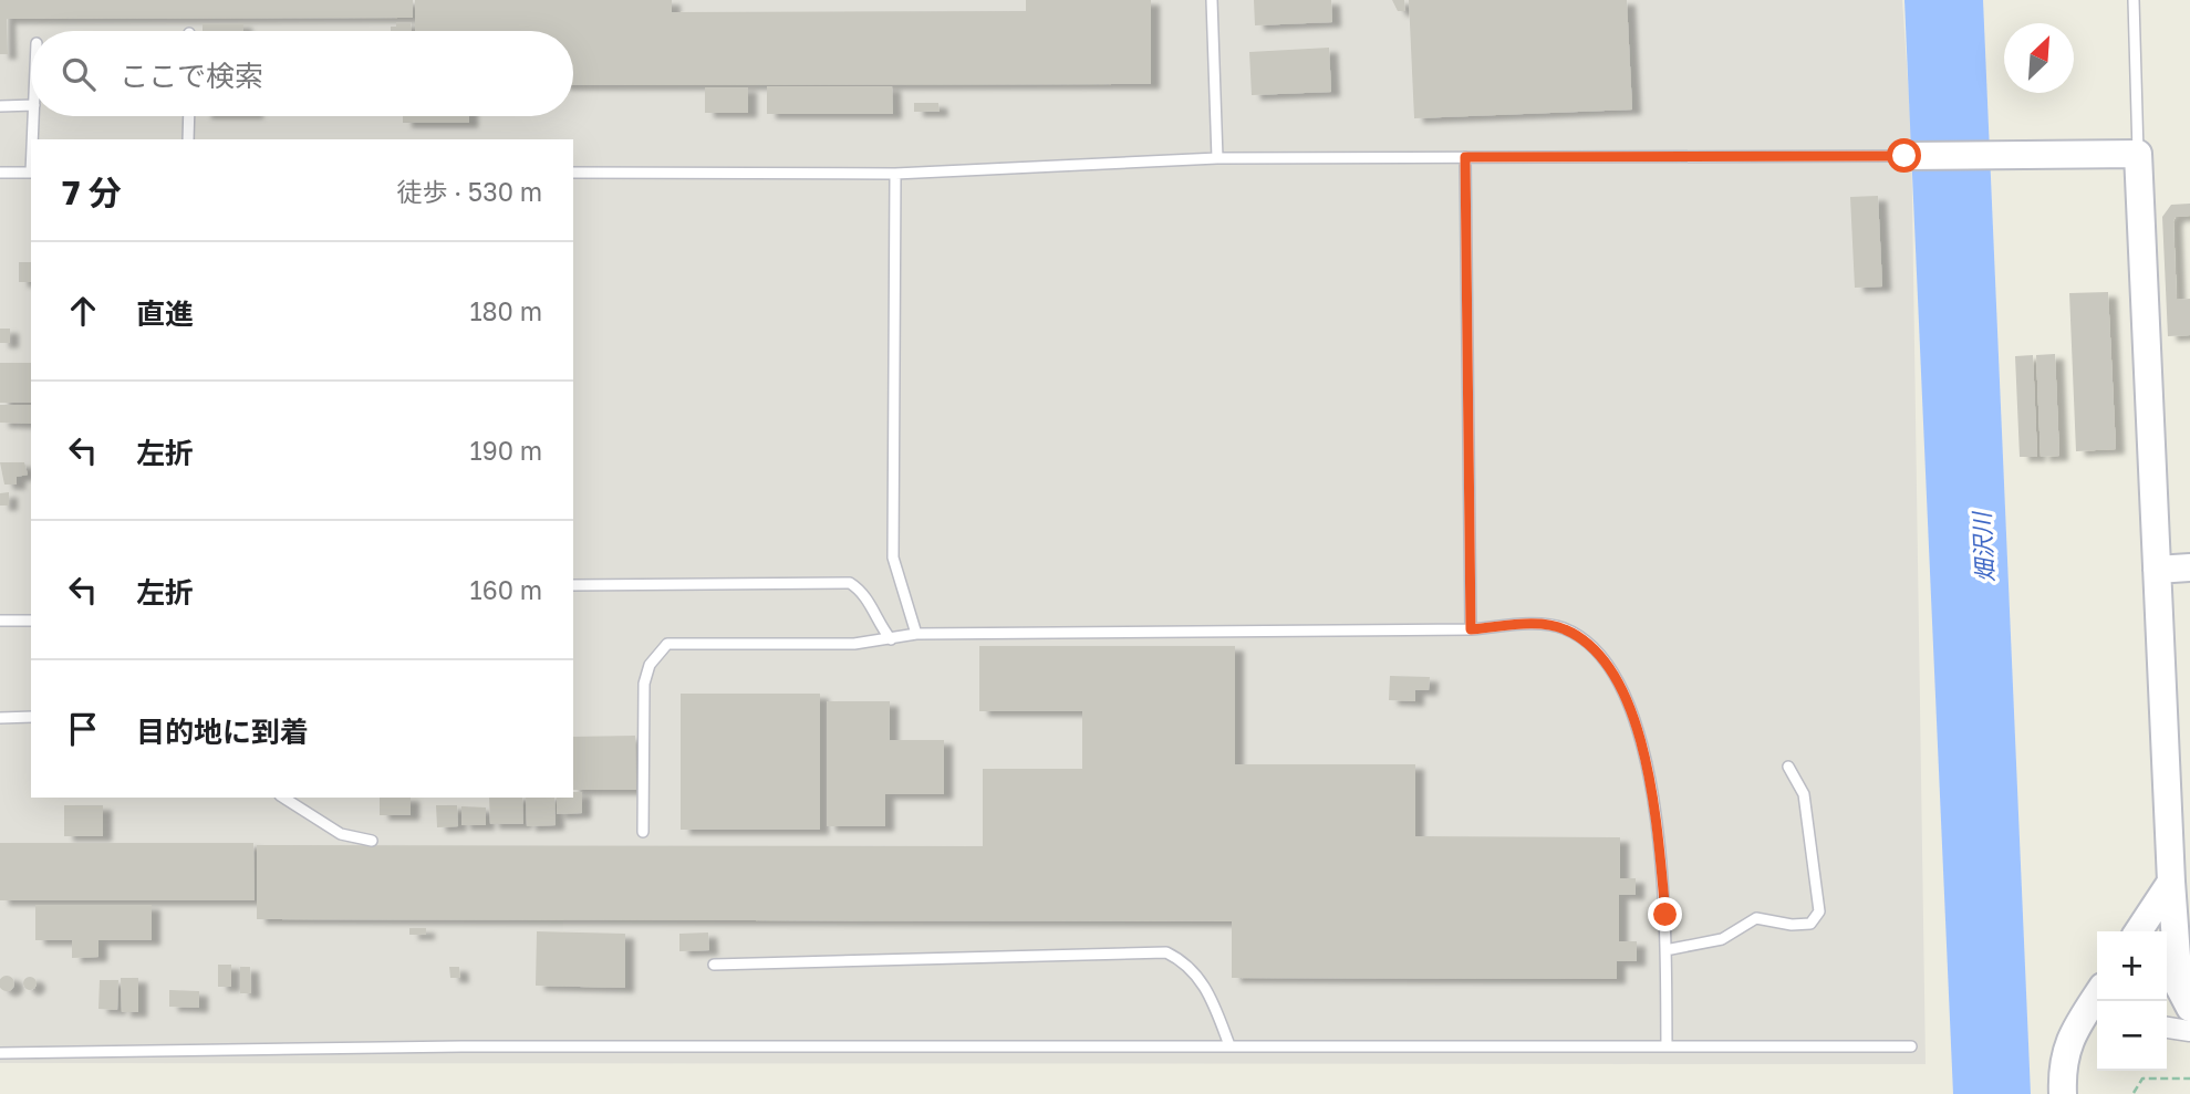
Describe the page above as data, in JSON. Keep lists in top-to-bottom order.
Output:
{
  "water": ["畑沢川"],
  "north": "top right",
  "page": {
    "search": "ここで検索",
    "heading": ["7 分", "徒歩 · 530 m"],
    "list": [
      ["直進", "180 m"],
      ["左折", "190 m"],
      ["左折", "160 m"],
      "目的地に到着"
    ],
    "map_buttons": ["+", "−"]
  }
}
